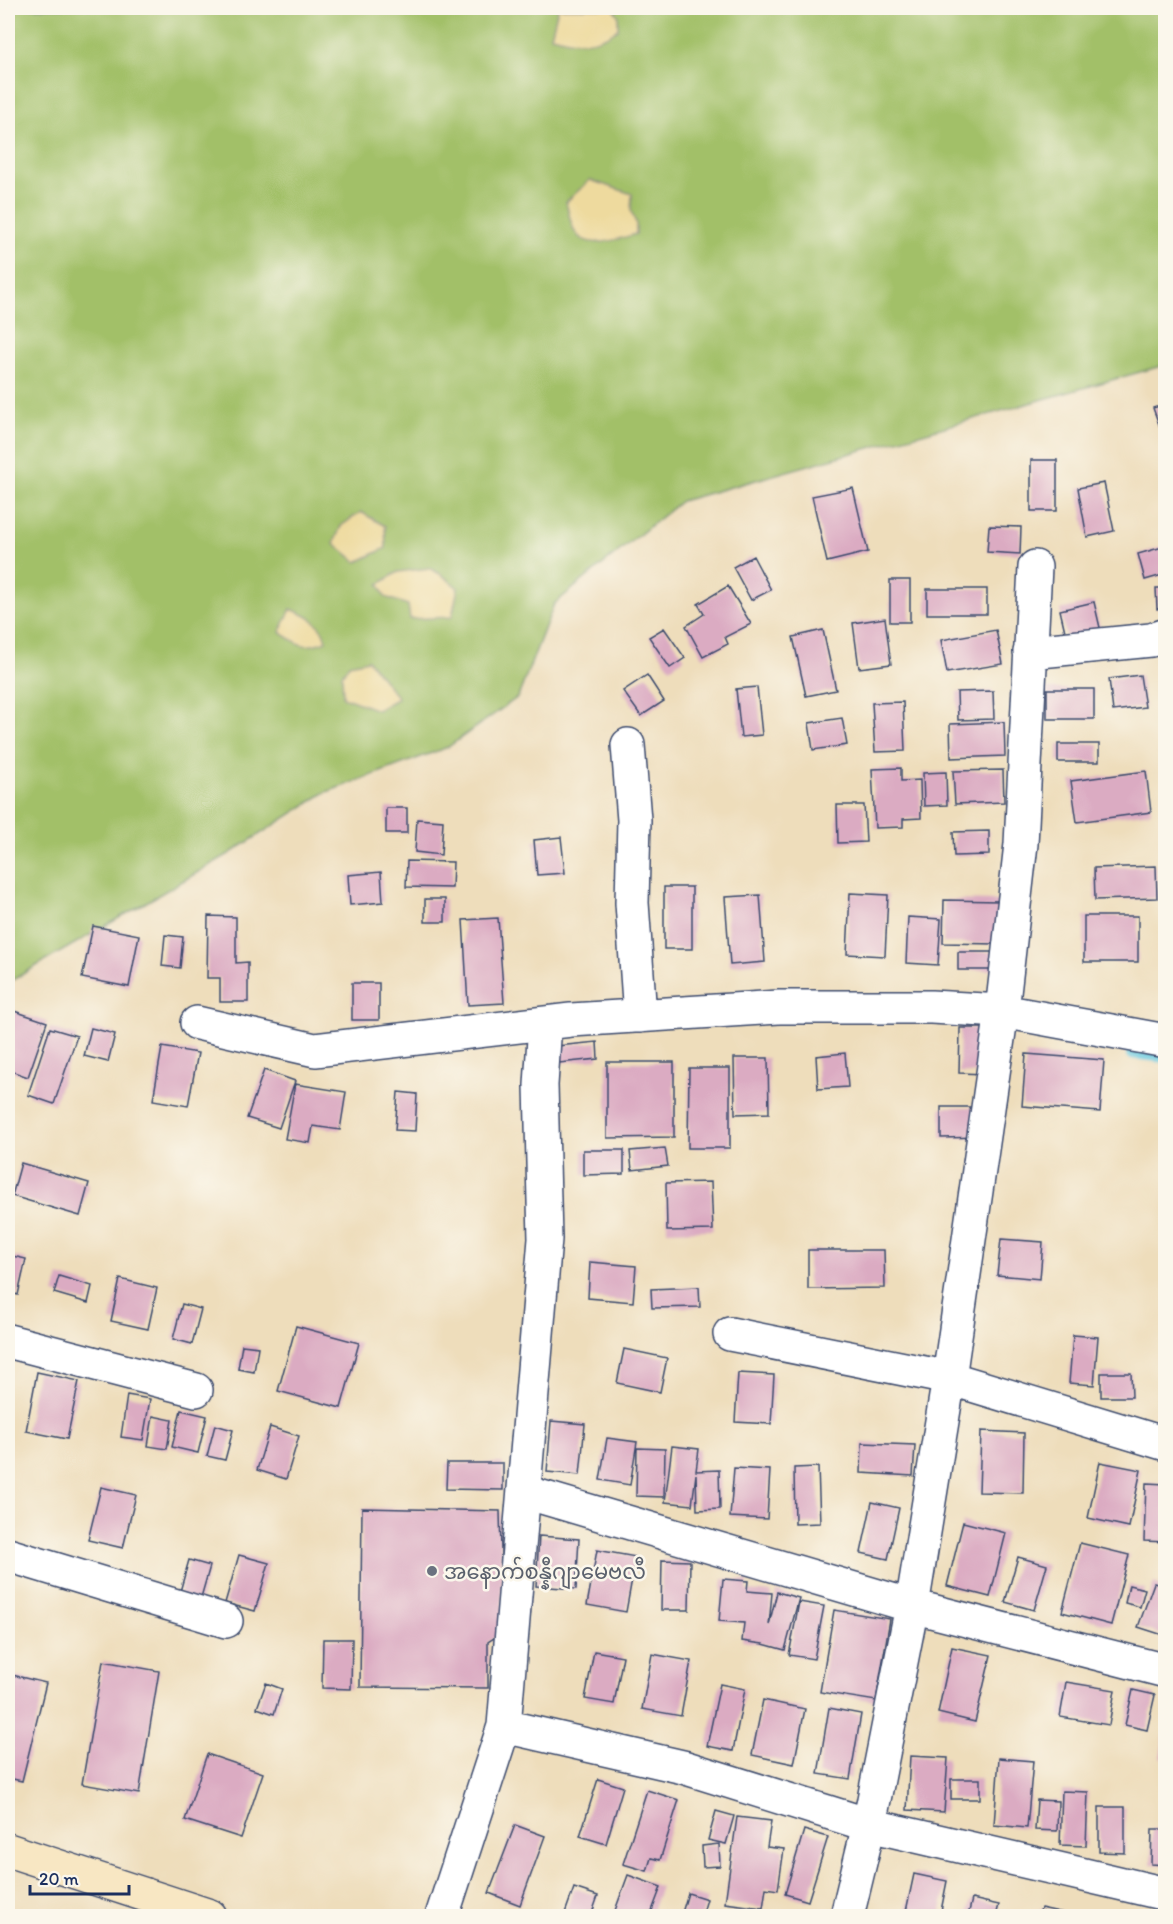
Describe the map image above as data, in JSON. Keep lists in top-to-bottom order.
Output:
{
  "places": ["အနောက်စန္နီဂျာမေဗလီ"],
  "scale_bar": "20 m"
}
